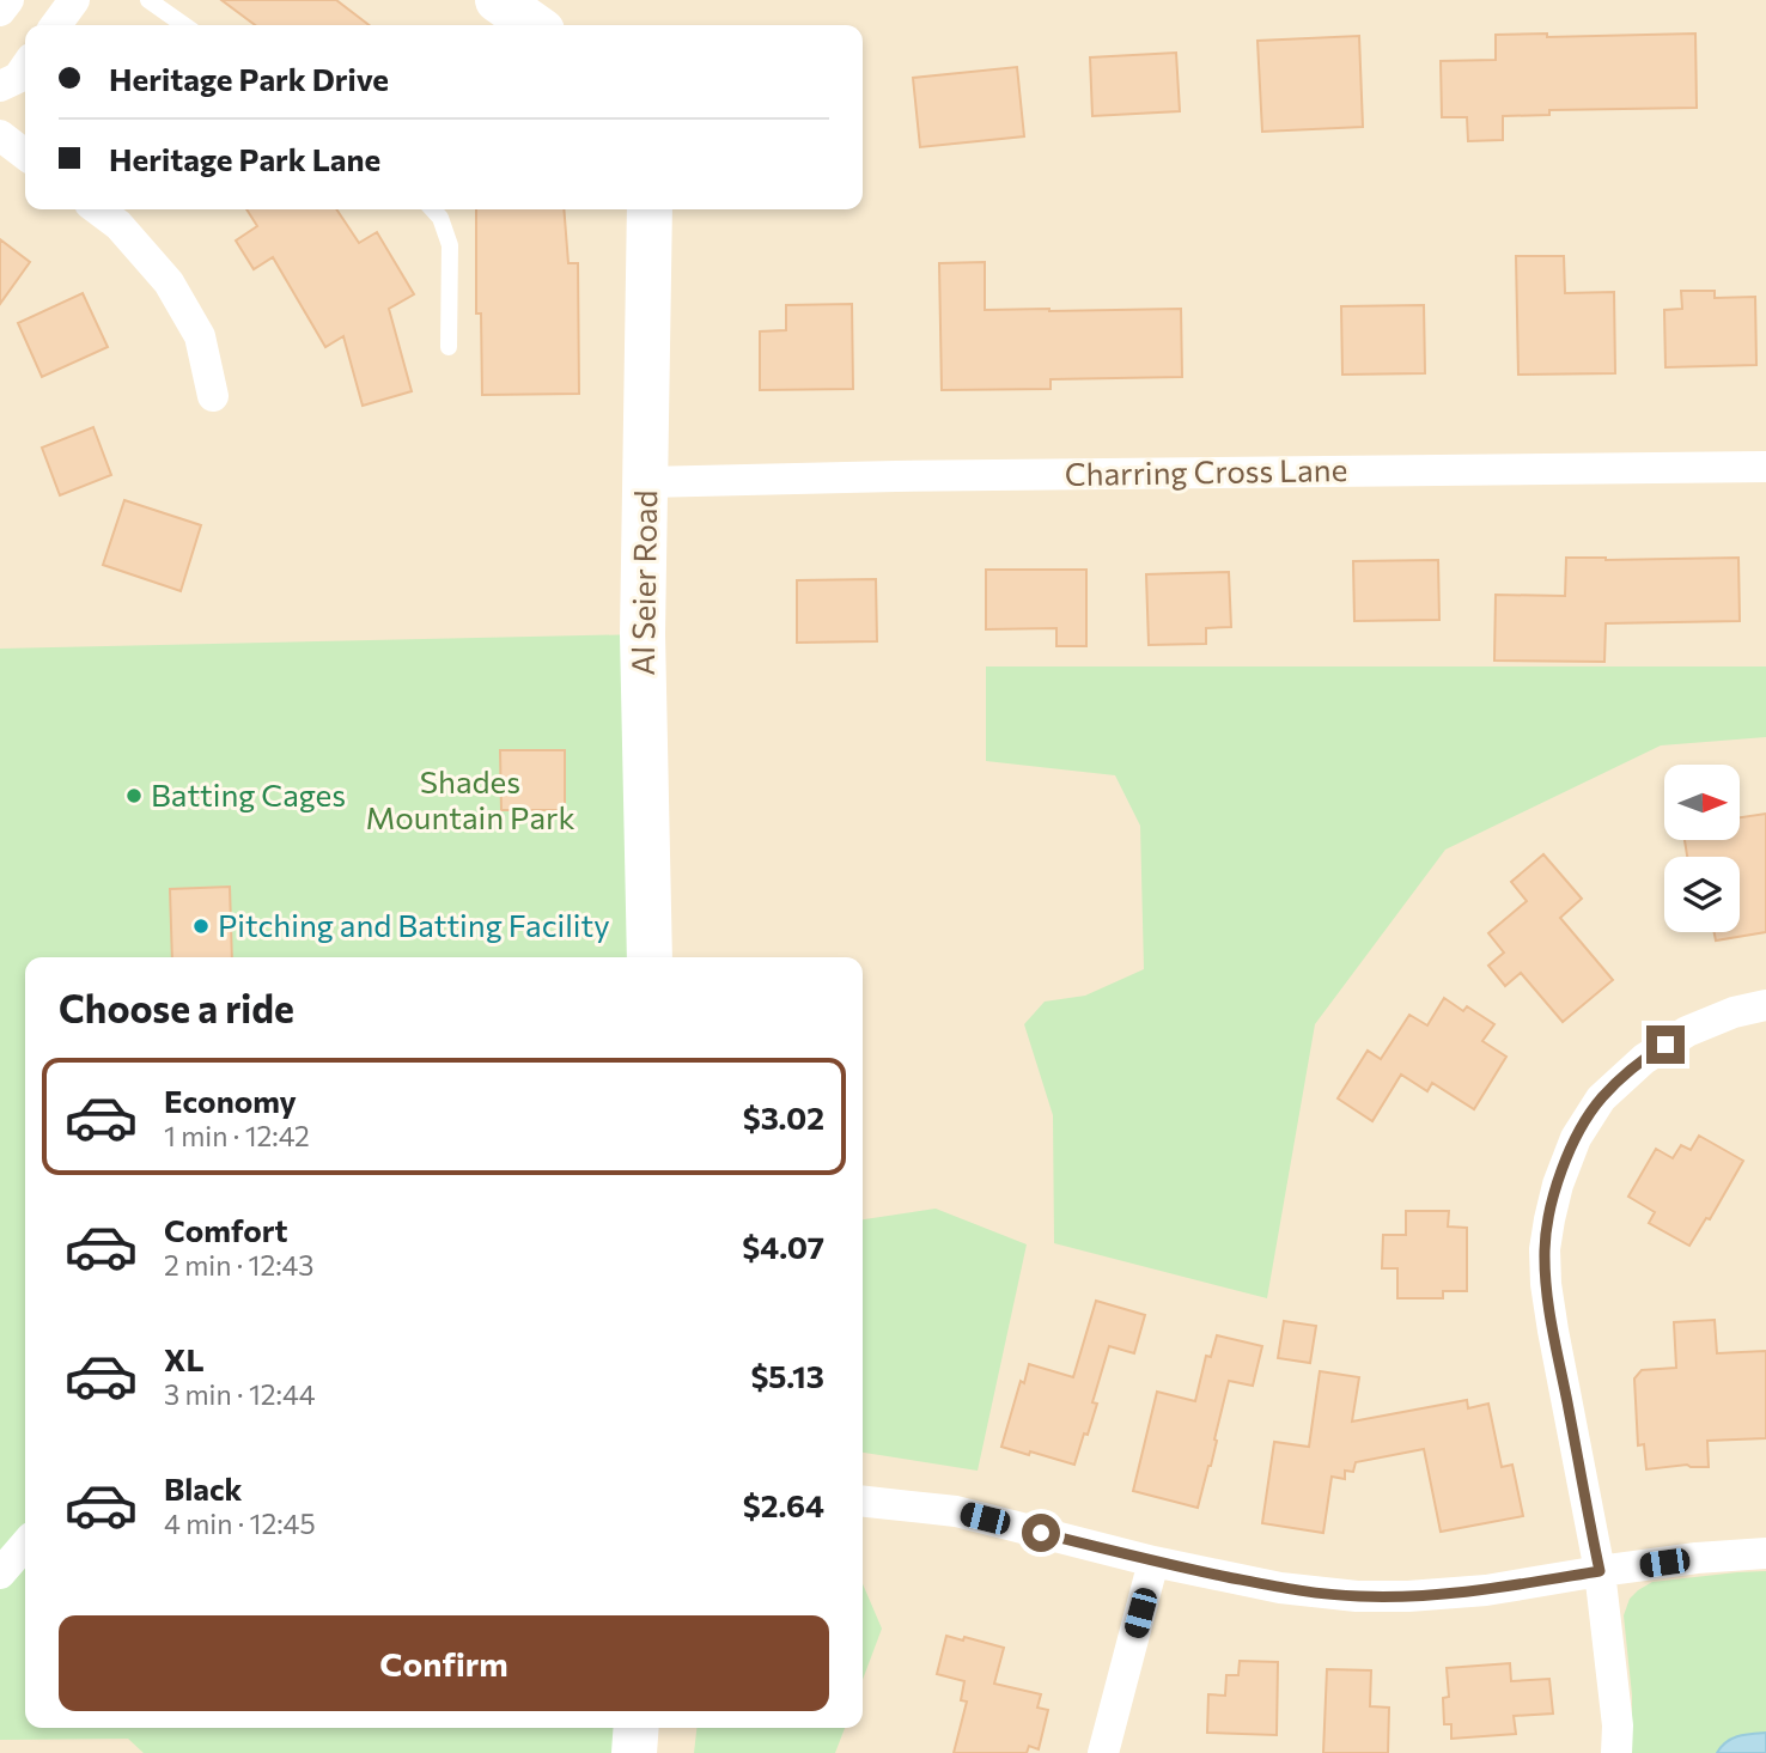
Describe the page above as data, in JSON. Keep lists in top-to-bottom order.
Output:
{
  "streets": {
    "street": ["Charring Cross Lane", "Al Seier Road"]
  },
  "crossings": [
    ["Charring Cross Lane", "Al Seier Road"]
  ],
  "parks": ["Shades Mountain Park"],
  "places": ["Batting Cages", "Pitching and Batting Facility"],
  "north": "right",
  "page": {
    "banner": ["Heritage Park Drive", "Heritage Park Lane"],
    "heading": "Choose a ride",
    "list": [
      {
        "name": "Economy",
        "note": "1 min · 12:42",
        "value": "$3.02"
      },
      {
        "name": "Comfort",
        "note": "2 min · 12:43",
        "value": "$4.07"
      },
      {
        "name": "XL",
        "note": "3 min · 12:44",
        "value": "$5.13"
      },
      {
        "name": "Black",
        "note": "4 min · 12:45",
        "value": "$2.64"
      }
    ],
    "buttons": "Confirm"
  }
}
